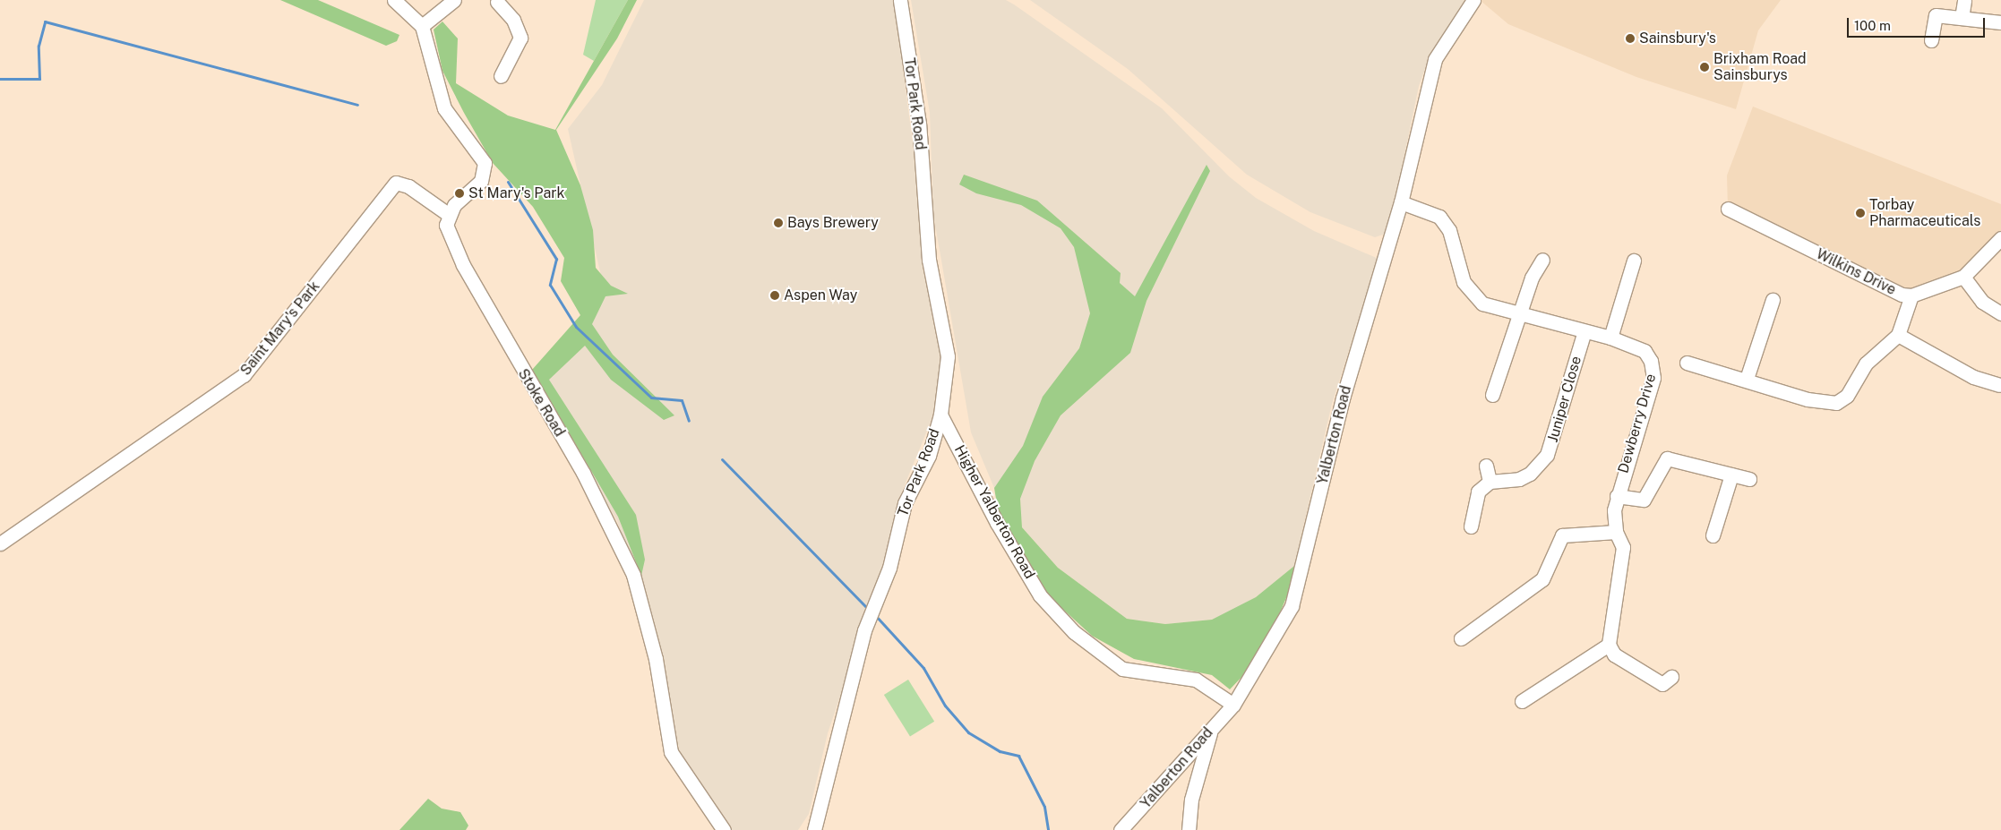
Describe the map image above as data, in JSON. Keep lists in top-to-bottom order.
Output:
{
  "streets": {
    "street": [
      "Tor Park Road",
      "Wilkins Drive",
      "Saint Mary's Park",
      "Juniper Close",
      "Stoke Road",
      "Dewberry Drive",
      "Yalberton Road",
      "Higher Yalberton Road"
    ]
  },
  "crossings": [
    ["Tor Park Road", "Higher Yalberton Road"],
    ["Saint Mary's Park", "Stoke Road"],
    ["Juniper Close", "Dewberry Drive"],
    ["Dewberry Drive", "Yalberton Road"],
    ["Yalberton Road", "Higher Yalberton Road"]
  ],
  "places": [
    "Sainsbury's",
    "Brixham Road Sainsburys",
    "St Mary's Park",
    "Torbay Pharmaceuticals",
    "Bays Brewery",
    "Aspen Way"
  ],
  "scale_bar": "100 m"
}
